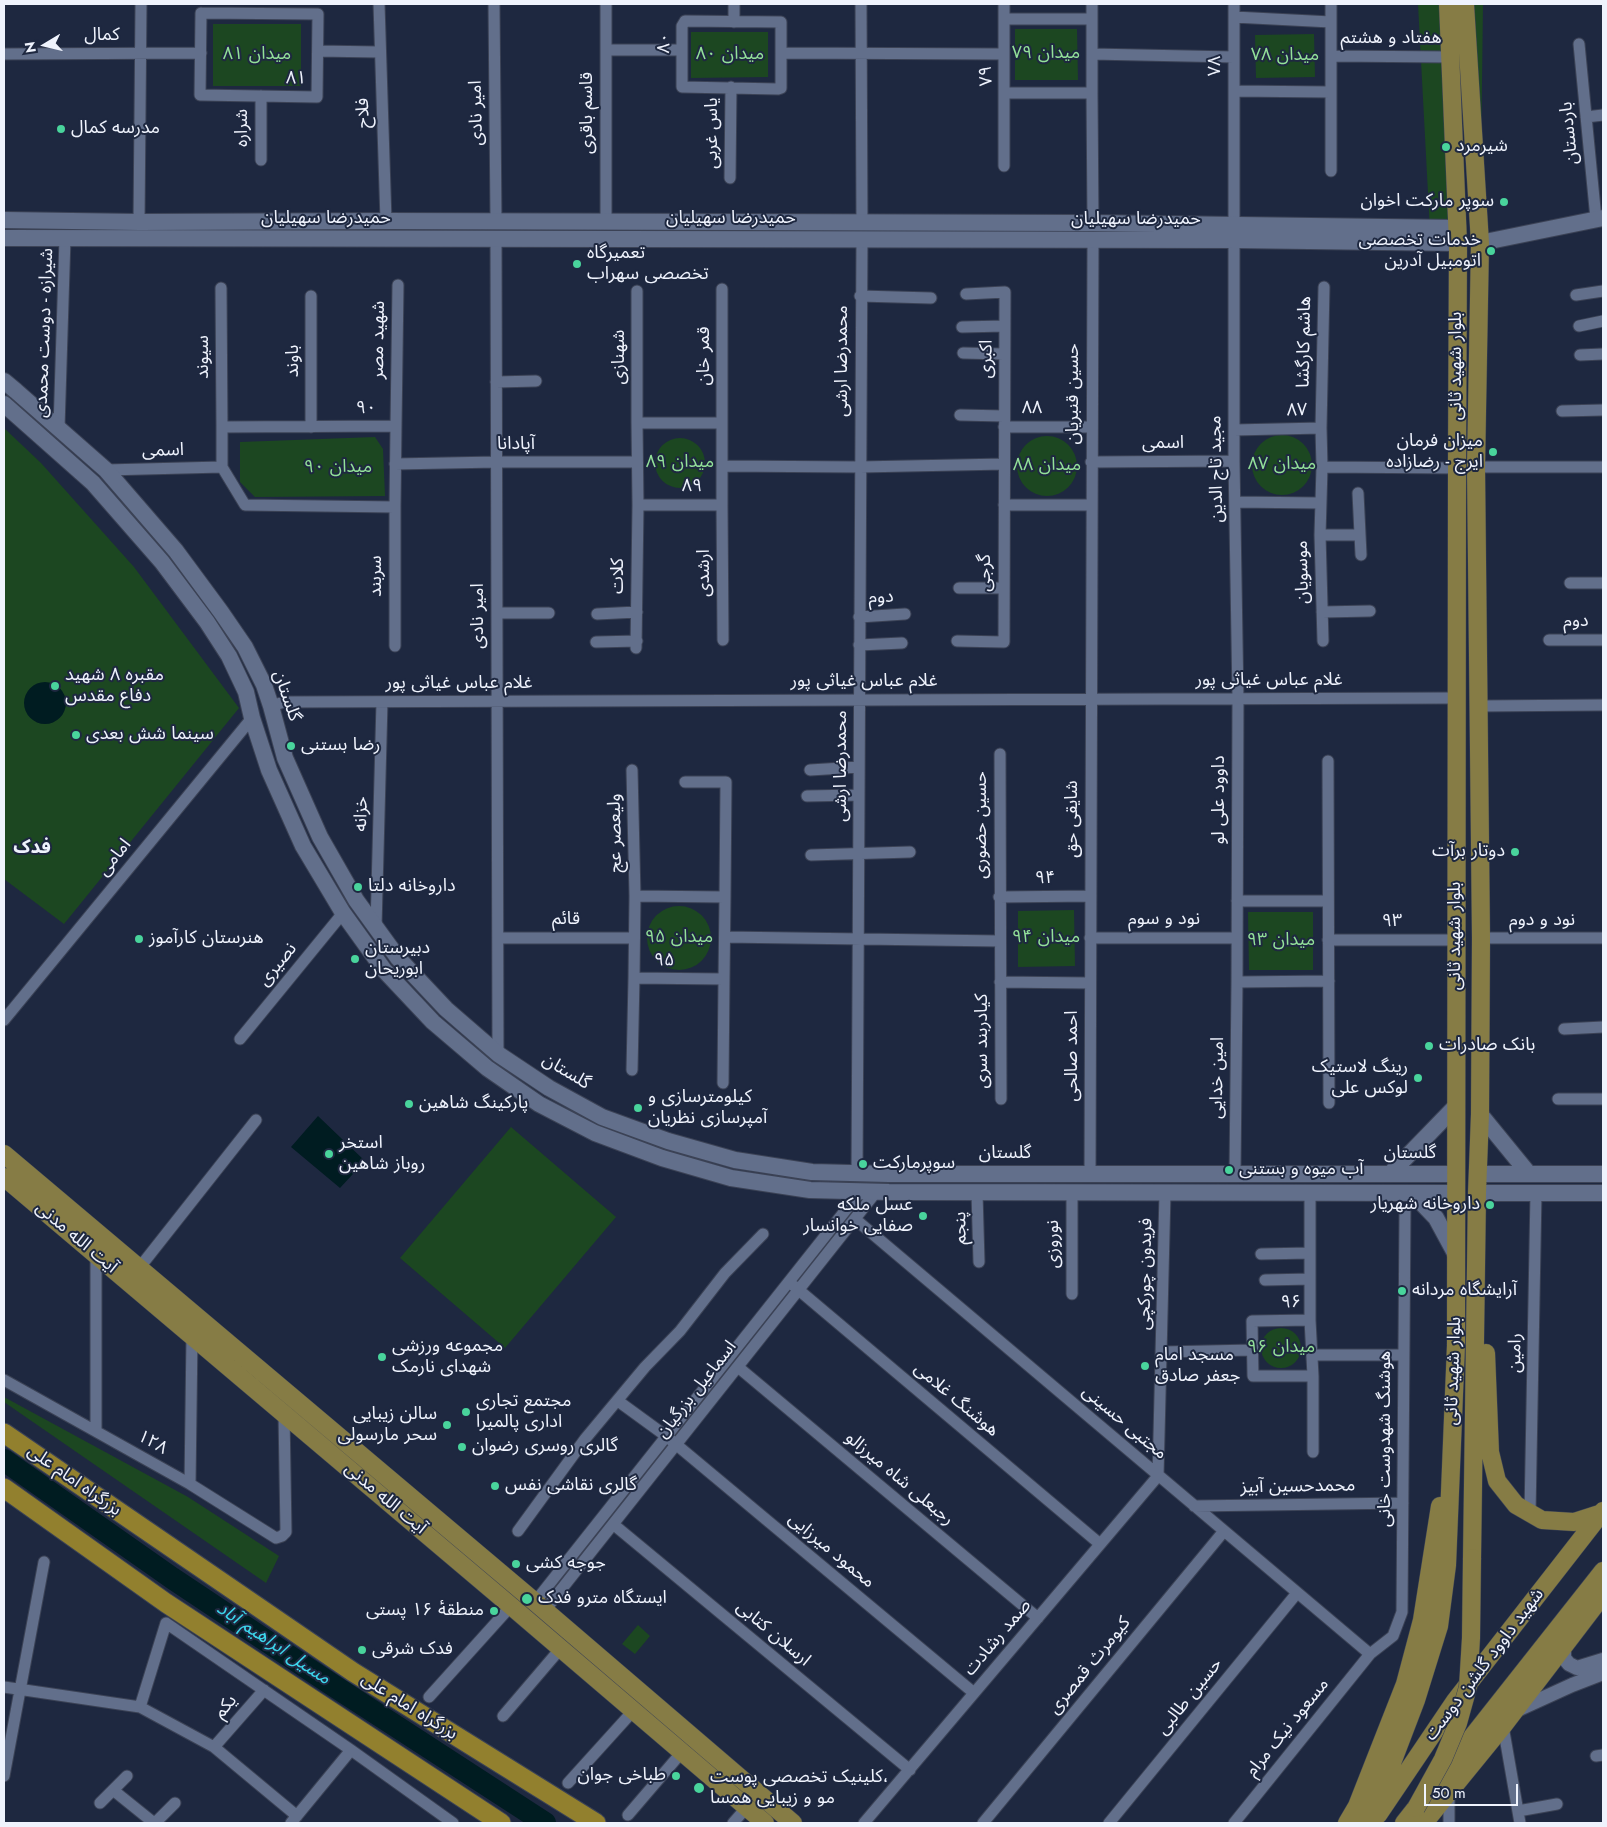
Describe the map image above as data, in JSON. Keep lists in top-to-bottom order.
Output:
{
  "streets": {
    "highway": ["بزرگراه امام علی"],
    "main road": [
      "حمیدرضا سهیلیان",
      "بلوار شهید ثانی",
      "گلستان",
      "آیت الله مدنی",
      "شهید داوود گلشن دوست"
    ],
    "street": [
      "کمال",
      "هفتاد و هشتم",
      "۸۰",
      "۷۸",
      "۷۹",
      "۸۱",
      "فلاح",
      "امیر نادی",
      "قاسم باقری",
      "شراره",
      "یاس غربی",
      "باردستان",
      "شیرازه - دوست محمدی",
      "شهید مصر",
      "هاشم کارگشا",
      "قمر خان",
      "سیوند",
      "شهنازی",
      "اکبری",
      "باوند",
      "محمدرضا ارشی",
      "حسین قنبریان",
      "۹۰",
      "۸۸",
      "۸۷",
      "اسمی",
      "آپادانا",
      "مجید تاج الدین",
      "۸۹",
      "موسویان",
      "ارشدی",
      "گرجی",
      "سربند",
      "کلات",
      "دوم",
      "غلام عباس غیاثی ‌پور",
      "داوود علی لو",
      "خزانه",
      "شایقی حق",
      "حسین حضوری",
      "ولیعصر عج",
      "امامی",
      "۹۴",
      "قائم",
      "نود و سوم",
      "نود و دوم",
      "۹۳",
      "۹۵",
      "نصیری",
      "کیادربند سری",
      "احمد صالحی",
      "امین خدایی",
      "پنجم",
      "نوروزی",
      "فریدون چورکچی",
      "۹۶",
      "رامین",
      "اسماعیل بزرگیان",
      "هوشنگ غلامی",
      "مجتبی حسینی",
      "هوشنگ شهدوست خانی",
      "۱۲۸",
      "رجبعلی شاه میرزالو",
      "محمدحسین آبیز",
      "محمود میرزایی",
      "ارسلان کتابی",
      "صمد رشادت",
      "کیومرث قمصری",
      "حسین طالبی",
      "یکم",
      "مسعود نیک مرام"
    ]
  },
  "crossings": [
    ["کمال", "۸۱"],
    ["هفتاد و هشتم", "بلوار شهید ثانی"],
    ["۸۰", "یاس غربی"],
    ["۷۸", "مجید تاج الدین"],
    ["۸۱", "شراره"],
    ["فلاح", "حمیدرضا سهیلیان"],
    ["امیر نادی", "حمیدرضا سهیلیان"],
    ["امیر نادی", "آپادانا"],
    ["امیر نادی", "غلام عباس غیاثی ‌پور"],
    ["امیر نادی", "گلستان"],
    ["امیر نادی", "قائم"],
    ["قاسم باقری", "حمیدرضا سهیلیان"],
    ["حمیدرضا سهیلیان", "شیرازه - دوست محمدی"],
    ["حمیدرضا سهیلیان", "محمدرضا ارشی"],
    ["حمیدرضا سهیلیان", "بلوار شهید ثانی"],
    ["حمیدرضا سهیلیان", "حسین قنبریان"],
    ["حمیدرضا سهیلیان", "مجید تاج الدین"],
    ["شیرازه - دوست محمدی", "گلستان"],
    ["شهید مصر", "۹۰"],
    ["هاشم کارگشا", "۸۷"],
    ["قمر خان", "۸۹"],
    ["سیوند", "۹۰"],
    ["اکبری", "۸۸"],
    ["اکبری", "گرجی"],
    ["باوند", "۹۰"],
    ["محمدرضا ارشی", "دوم"],
    ["محمدرضا ارشی", "غلام عباس غیاثی ‌پور"],
    ["محمدرضا ارشی", "گلستان"],
    ["بلوار شهید ثانی", "غلام عباس غیاثی ‌پور"],
    ["بلوار شهید ثانی", "گلستان"],
    ["بلوار شهید ثانی", "نود و دوم"],
    ["بلوار شهید ثانی", "۹۳"],
    ["بلوار شهید ثانی", "شهید داوود گلشن دوست"],
    ["حسین قنبریان", "۸۸"],
    ["حسین قنبریان", "اسمی"],
    ["حسین قنبریان", "غلام عباس غیاثی ‌پور"],
    ["حسین قنبریان", "شایقی حق"],
    ["۹۰", "آپادانا"],
    ["۹۰", "سربند"],
    ["۸۷", "مجید تاج الدین"],
    ["۸۷", "موسویان"],
    ["اسمی", "مجید تاج الدین"],
    ["اسمی", "گلستان"],
    ["مجید تاج الدین", "غلام عباس غیاثی ‌پور"],
    ["مجید تاج الدین", "داوود علی لو"],
    ["۸۹", "ارشدی"],
    ["۸۹", "کلات"],
    ["غلام عباس غیاثی ‌پور", "گلستان"],
    ["غلام عباس غیاثی ‌پور", "داوود علی لو"],
    ["غلام عباس غیاثی ‌پور", "خزانه"],
    ["غلام عباس غیاثی ‌پور", "شایقی حق"],
    ["گلستان", "خزانه"],
    ["گلستان", "امامی"],
    ["گلستان", "نصیری"],
    ["گلستان", "احمد صالحی"],
    ["گلستان", "امین خدایی"],
    ["گلستان", "پنجم"],
    ["گلستان", "نوروزی"],
    ["گلستان", "فریدون چورکچی"],
    ["گلستان", "اسماعیل بزرگیان"],
    ["داوود علی لو", "نود و سوم"],
    ["داوود علی لو", "امین خدایی"],
    ["شایقی حق", "۹۴"],
    ["شایقی حق", "نود و سوم"],
    ["شایقی حق", "احمد صالحی"],
    ["حسین حضوری", "۹۴"],
    ["حسین حضوری", "کیادربند سری"],
    ["ولیعصر عج", "۹۵"],
    ["قائم", "۹۵"],
    ["نود و سوم", "احمد صالحی"],
    ["نود و سوم", "امین خدایی"],
    ["آیت الله مدنی", "۱۲۸"],
    ["فریدون چورکچی", "مجتبی حسینی"],
    ["فریدون چورکچی", "صمد رشادت"],
    ["اسماعیل بزرگیان", "هوشنگ غلامی"],
    ["اسماعیل بزرگیان", "مجتبی حسینی"],
    ["اسماعیل بزرگیان", "رجبعلی شاه میرزالو"],
    ["اسماعیل بزرگیان", "محمود میرزایی"],
    ["اسماعیل بزرگیان", "ارسلان کتابی"],
    ["هوشنگ غلامی", "صمد رشادت"],
    ["مجتبی حسینی", "هوشنگ شهدوست خانی"],
    ["مجتبی حسینی", "محمدحسین آبیز"],
    ["مجتبی حسینی", "صمد رشادت"],
    ["مجتبی حسینی", "کیومرث قمصری"],
    ["مجتبی حسینی", "حسین طالبی"],
    ["مجتبی حسینی", "مسعود نیک مرام"],
    ["هوشنگ شهدوست خانی", "محمدحسین آبیز"],
    ["هوشنگ شهدوست خانی", "مسعود نیک مرام"],
    ["رجبعلی شاه میرزالو", "صمد رشادت"],
    ["محمود میرزایی", "صمد رشادت"],
    ["ارسلان کتابی", "صمد رشادت"]
  ],
  "districts": ["فدک"],
  "water": ["مسیل ابراهیم آباد"],
  "parks": [
    "میدان ۷۹",
    "میدان ۸۱",
    "میدان ۸۰",
    "میدان ۷۸",
    "میدان ۸۹",
    "میدان ۸۷",
    "میدان ۸۸",
    "میدان ۹۰",
    "میدان ۹۵",
    "میدان ۹۴",
    "میدان ۹۳",
    "میدان ۹۶"
  ],
  "places": [
    "مدرسه کمال",
    "شیرمرد",
    "سوپر مارکت اخوان",
    "خدمات تخصصی اتومبیل آدرین",
    "تعمیرگاه تخصصی سهراب",
    "میزان فرمان ایرج - رضازاده",
    "مقبره ۸ شهید دفاع مقدس",
    "سینما شش بعدی",
    "رضا بستنی",
    "دوتار برآت",
    "داروخانه دلتا",
    "هنرستان کارآموز",
    "دبیرستان ابوریحان",
    "بانک صادرات",
    "رینگ لاستیک لوکس علی",
    "پارکینگ شاهین",
    "کیلومترسازی و آمپرسازی نظریان",
    "استخر روباز شاهین",
    "سوپرمارکت",
    "آب میوه و بستنی",
    "داروخانه شهریار",
    "عسل ملکه صفایی خوانسار",
    "آرایشگاه مردانه",
    "مجموعه ورزشی شهدای نارمک",
    "مسجد امام جعفر صادق",
    "مجتمع تجاری اداری پالمیرا",
    "سالن زیبایی سحر مارسولی",
    "گالری روسری رضوان",
    "گالری نقاشی نفس",
    "جوجه کشی",
    "ایستگاه مترو فدک",
    "منطقهٔ ۱۶ پستی",
    "فدک شرقی",
    "طباخی جوان",
    "کلینیک تخصصی پوست، مو و زیبایی همسا"
  ],
  "scale_bar": "50 m",
  "north": "left"
}
